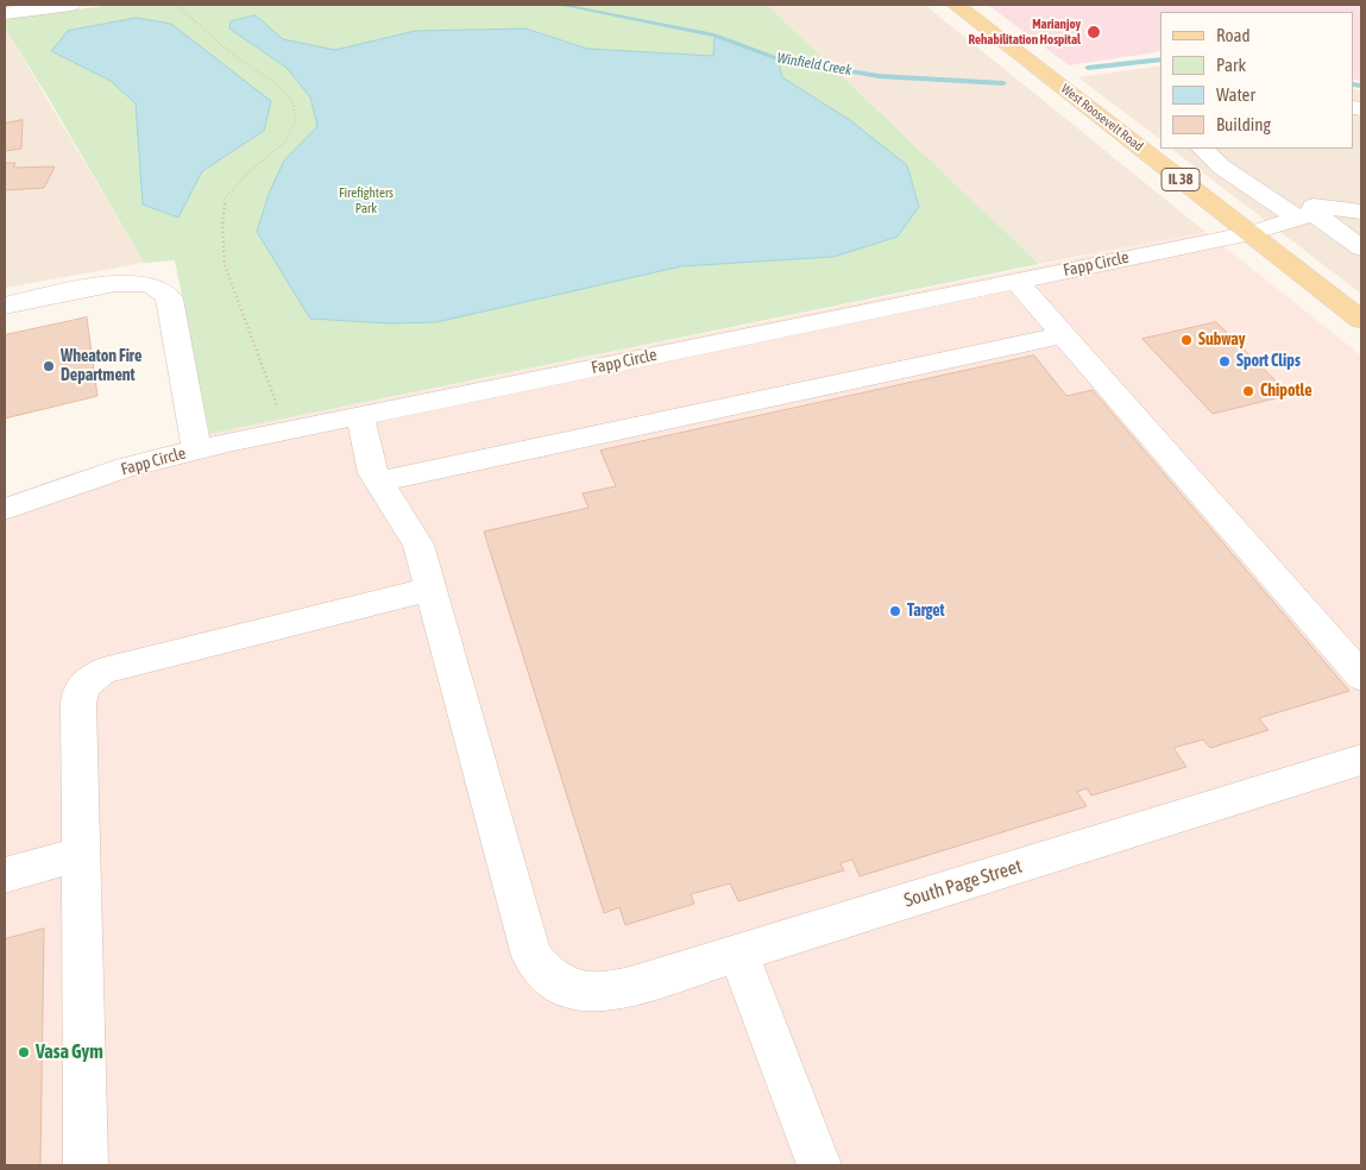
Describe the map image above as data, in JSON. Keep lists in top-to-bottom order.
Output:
{
  "streets": {
    "main road": ["West Roosevelt Road", "IL 38"],
    "street": ["Fapp Circle", "South Page Street"]
  },
  "crossings": [
    ["West Roosevelt Road", "Fapp Circle"]
  ],
  "water": ["Winfield Creek"],
  "parks": ["Firefighters Park"],
  "places": [
    "Marianjoy Rehabilitation Hospital",
    "Subway",
    "Sport Clips",
    "Wheaton Fire Department",
    "Chipotle",
    "Target",
    "Vasa Gym"
  ],
  "legend": [
    "Road",
    "Park",
    "Water",
    "Building"
  ]
}
